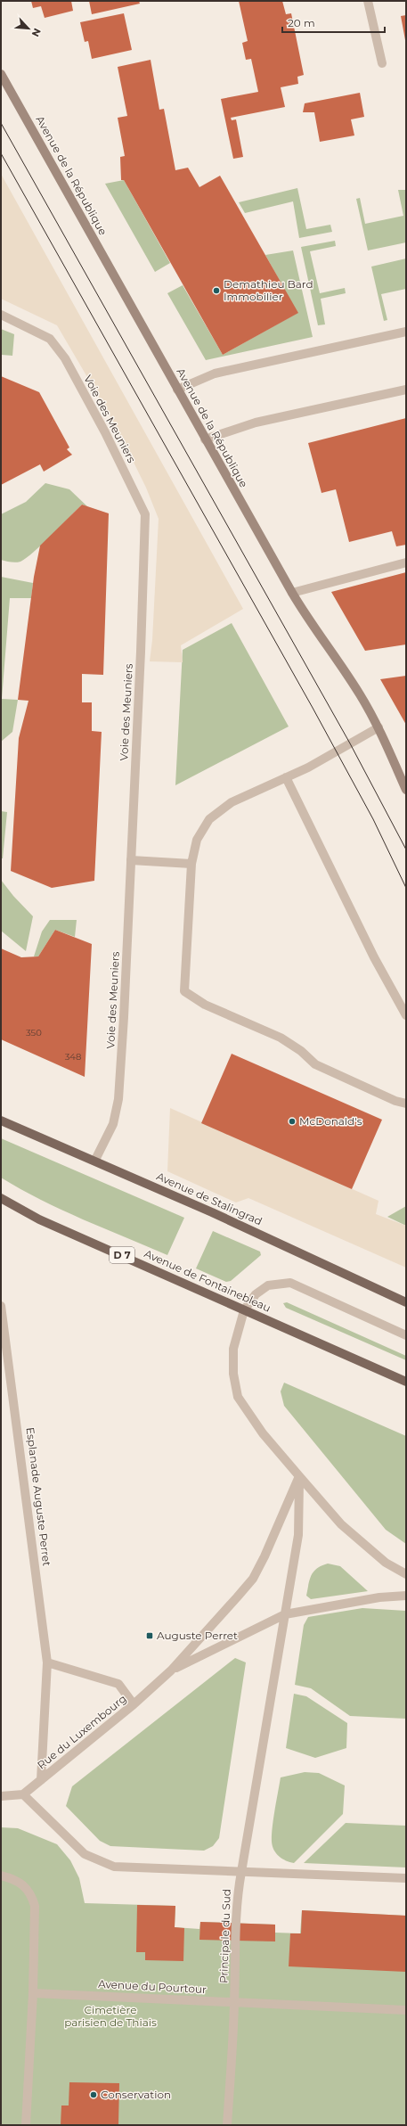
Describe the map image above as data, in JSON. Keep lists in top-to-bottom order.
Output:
{
  "streets": {
    "main road": [
      "Avenue de la République",
      "Avenue de Stalingrad",
      "D 7",
      "Avenue de Fontainebleau"
    ],
    "street": [
      "Voie des Meuniers",
      "Esplanade Auguste Perret",
      "Rue du Luxembourg",
      "Principale du Sud",
      "Avenue du Pourtour"
    ]
  },
  "crossings": [
    ["Voie des Meuniers", "Avenue de Stalingrad"],
    ["Esplanade Auguste Perret", "Rue du Luxembourg"],
    ["Principale du Sud", "Avenue du Pourtour"]
  ],
  "parks": ["Cimetière parisien de Thiais"],
  "places": {
    "other": ["Demathieu Bard Immobilier", "McDonald's", "Conservation"],
    "transit": ["Auguste Perret"]
  },
  "house_numbers": ["350", "348"],
  "scale_bar": "20 m",
  "north": "bottom right"
}
